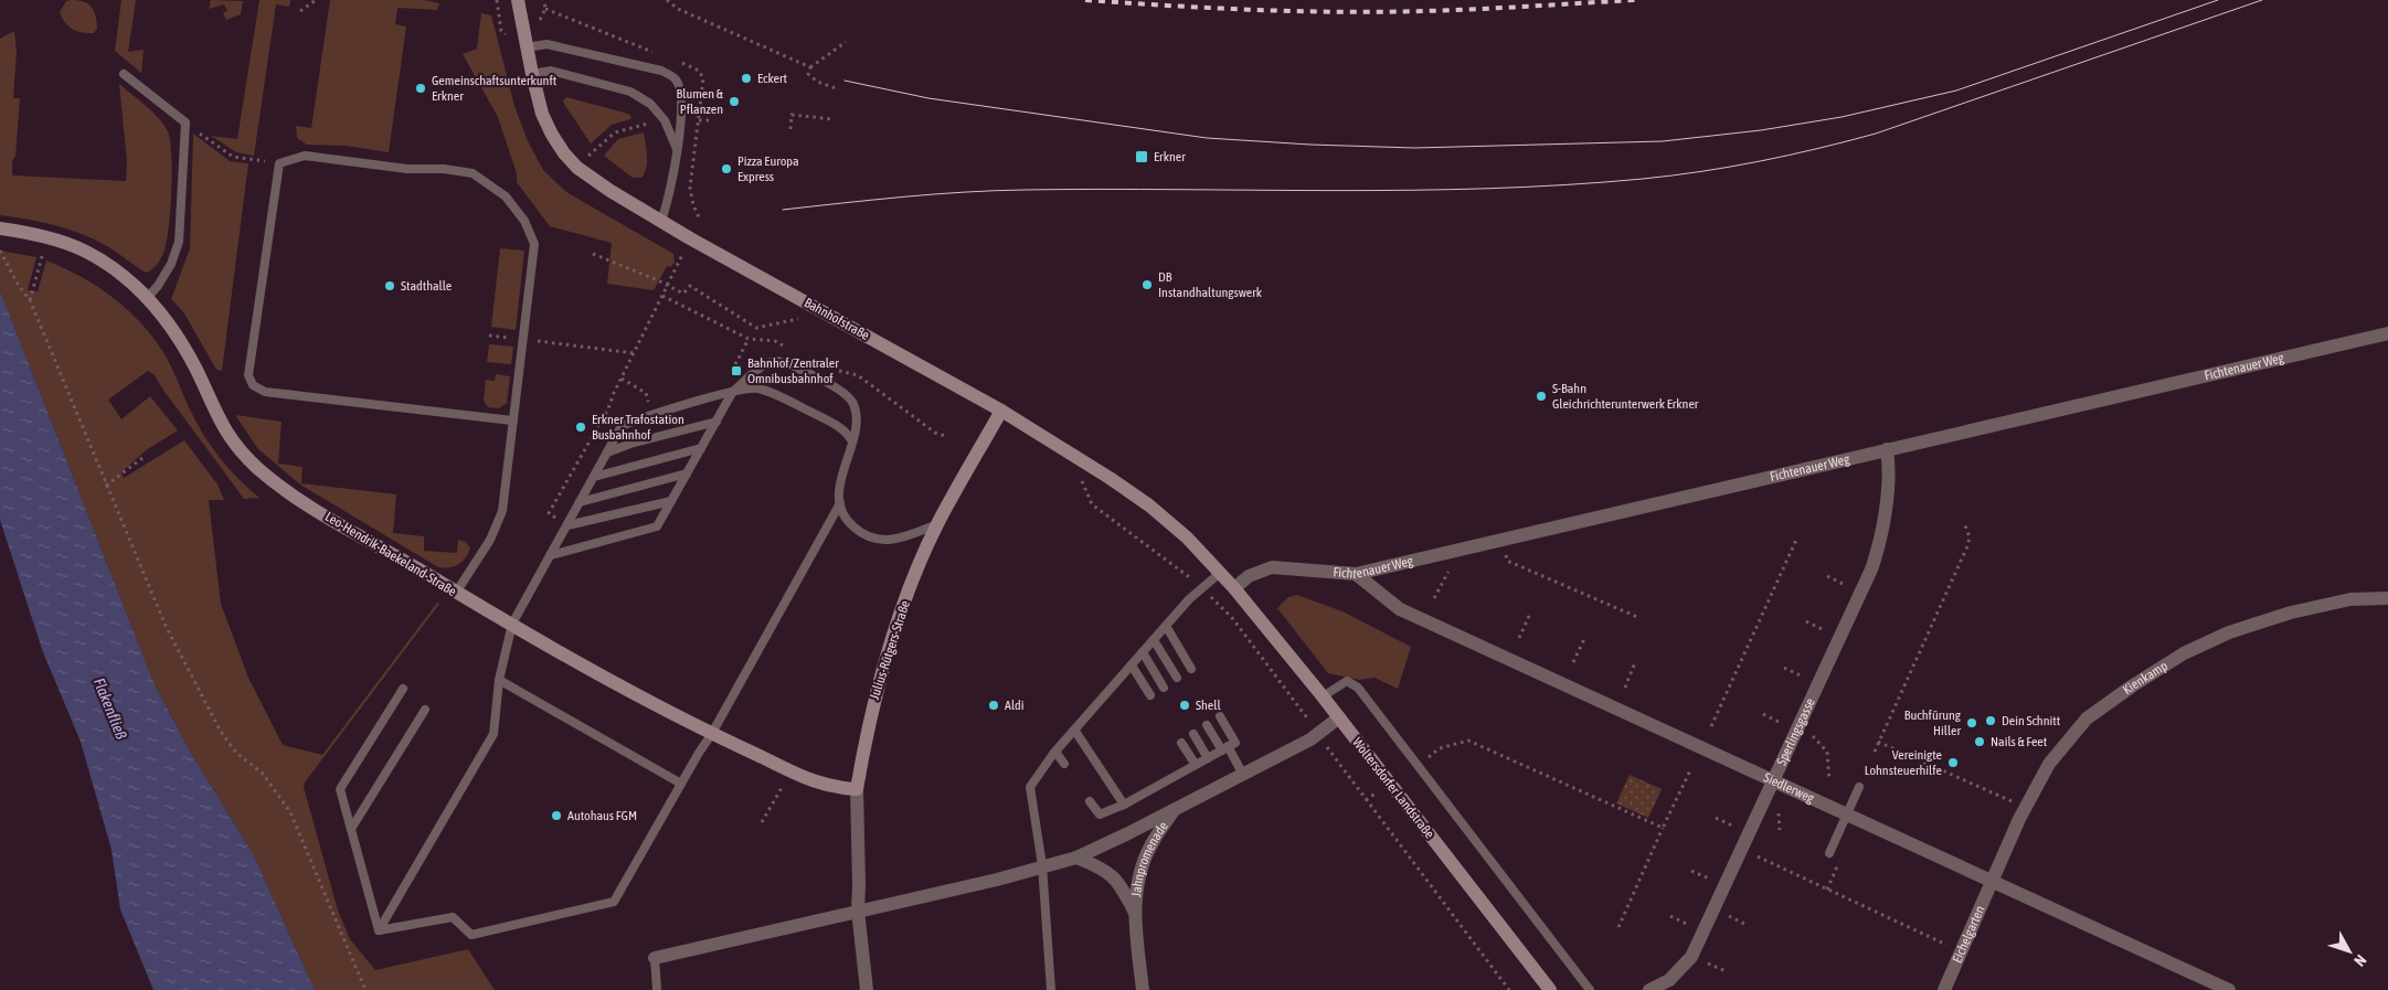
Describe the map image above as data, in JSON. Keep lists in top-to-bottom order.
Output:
{
  "streets": {
    "main road": [
      "Bahnhofstraße",
      "Leo-Hendrik-Baekeland-Straße",
      "Julius-Rütgers-Straße",
      "Woltersdorfer Landstraße"
    ],
    "street": [
      "Fichtenauer Weg",
      "Kienkamp",
      "Sperlingsgasse",
      "Siedlerweg",
      "Jahnpromenade",
      "Eichelgarten"
    ]
  },
  "crossings": [
    ["Bahnhofstraße", "Fichtenauer Weg"],
    ["Bahnhofstraße", "Julius-Rütgers-Straße"],
    ["Bahnhofstraße", "Woltersdorfer Landstraße"],
    ["Fichtenauer Weg", "Sperlingsgasse"],
    ["Fichtenauer Weg", "Woltersdorfer Landstraße"],
    ["Fichtenauer Weg", "Siedlerweg"],
    ["Leo-Hendrik-Baekeland-Straße", "Julius-Rütgers-Straße"],
    ["Kienkamp", "Siedlerweg"],
    ["Kienkamp", "Eichelgarten"],
    ["Sperlingsgasse", "Siedlerweg"],
    ["Siedlerweg", "Eichelgarten"]
  ],
  "water": ["Flakenfließ"],
  "places": {
    "other": [
      "Eckert",
      "Gemeinschaftsunterkunft Erkner",
      "Blumen & Pflanzen",
      "Pizza Europa Express",
      "DB Instandhaltungswerk",
      "Stadthalle",
      "S-Bahn Gleichrichterunterwerk Erkner",
      "Erkner Trafostation Busbahnhof",
      "Aldi",
      "Shell",
      "Dein Schnitt",
      "Buchfürung Hiller",
      "Nails & Feet",
      "Vereinigte Lohnsteuerhilfe",
      "Autohaus FGM"
    ],
    "transit": ["Erkner", "Bahnhof/Zentraler Omnibusbahnhof"]
  },
  "north": "bottom right"
}
